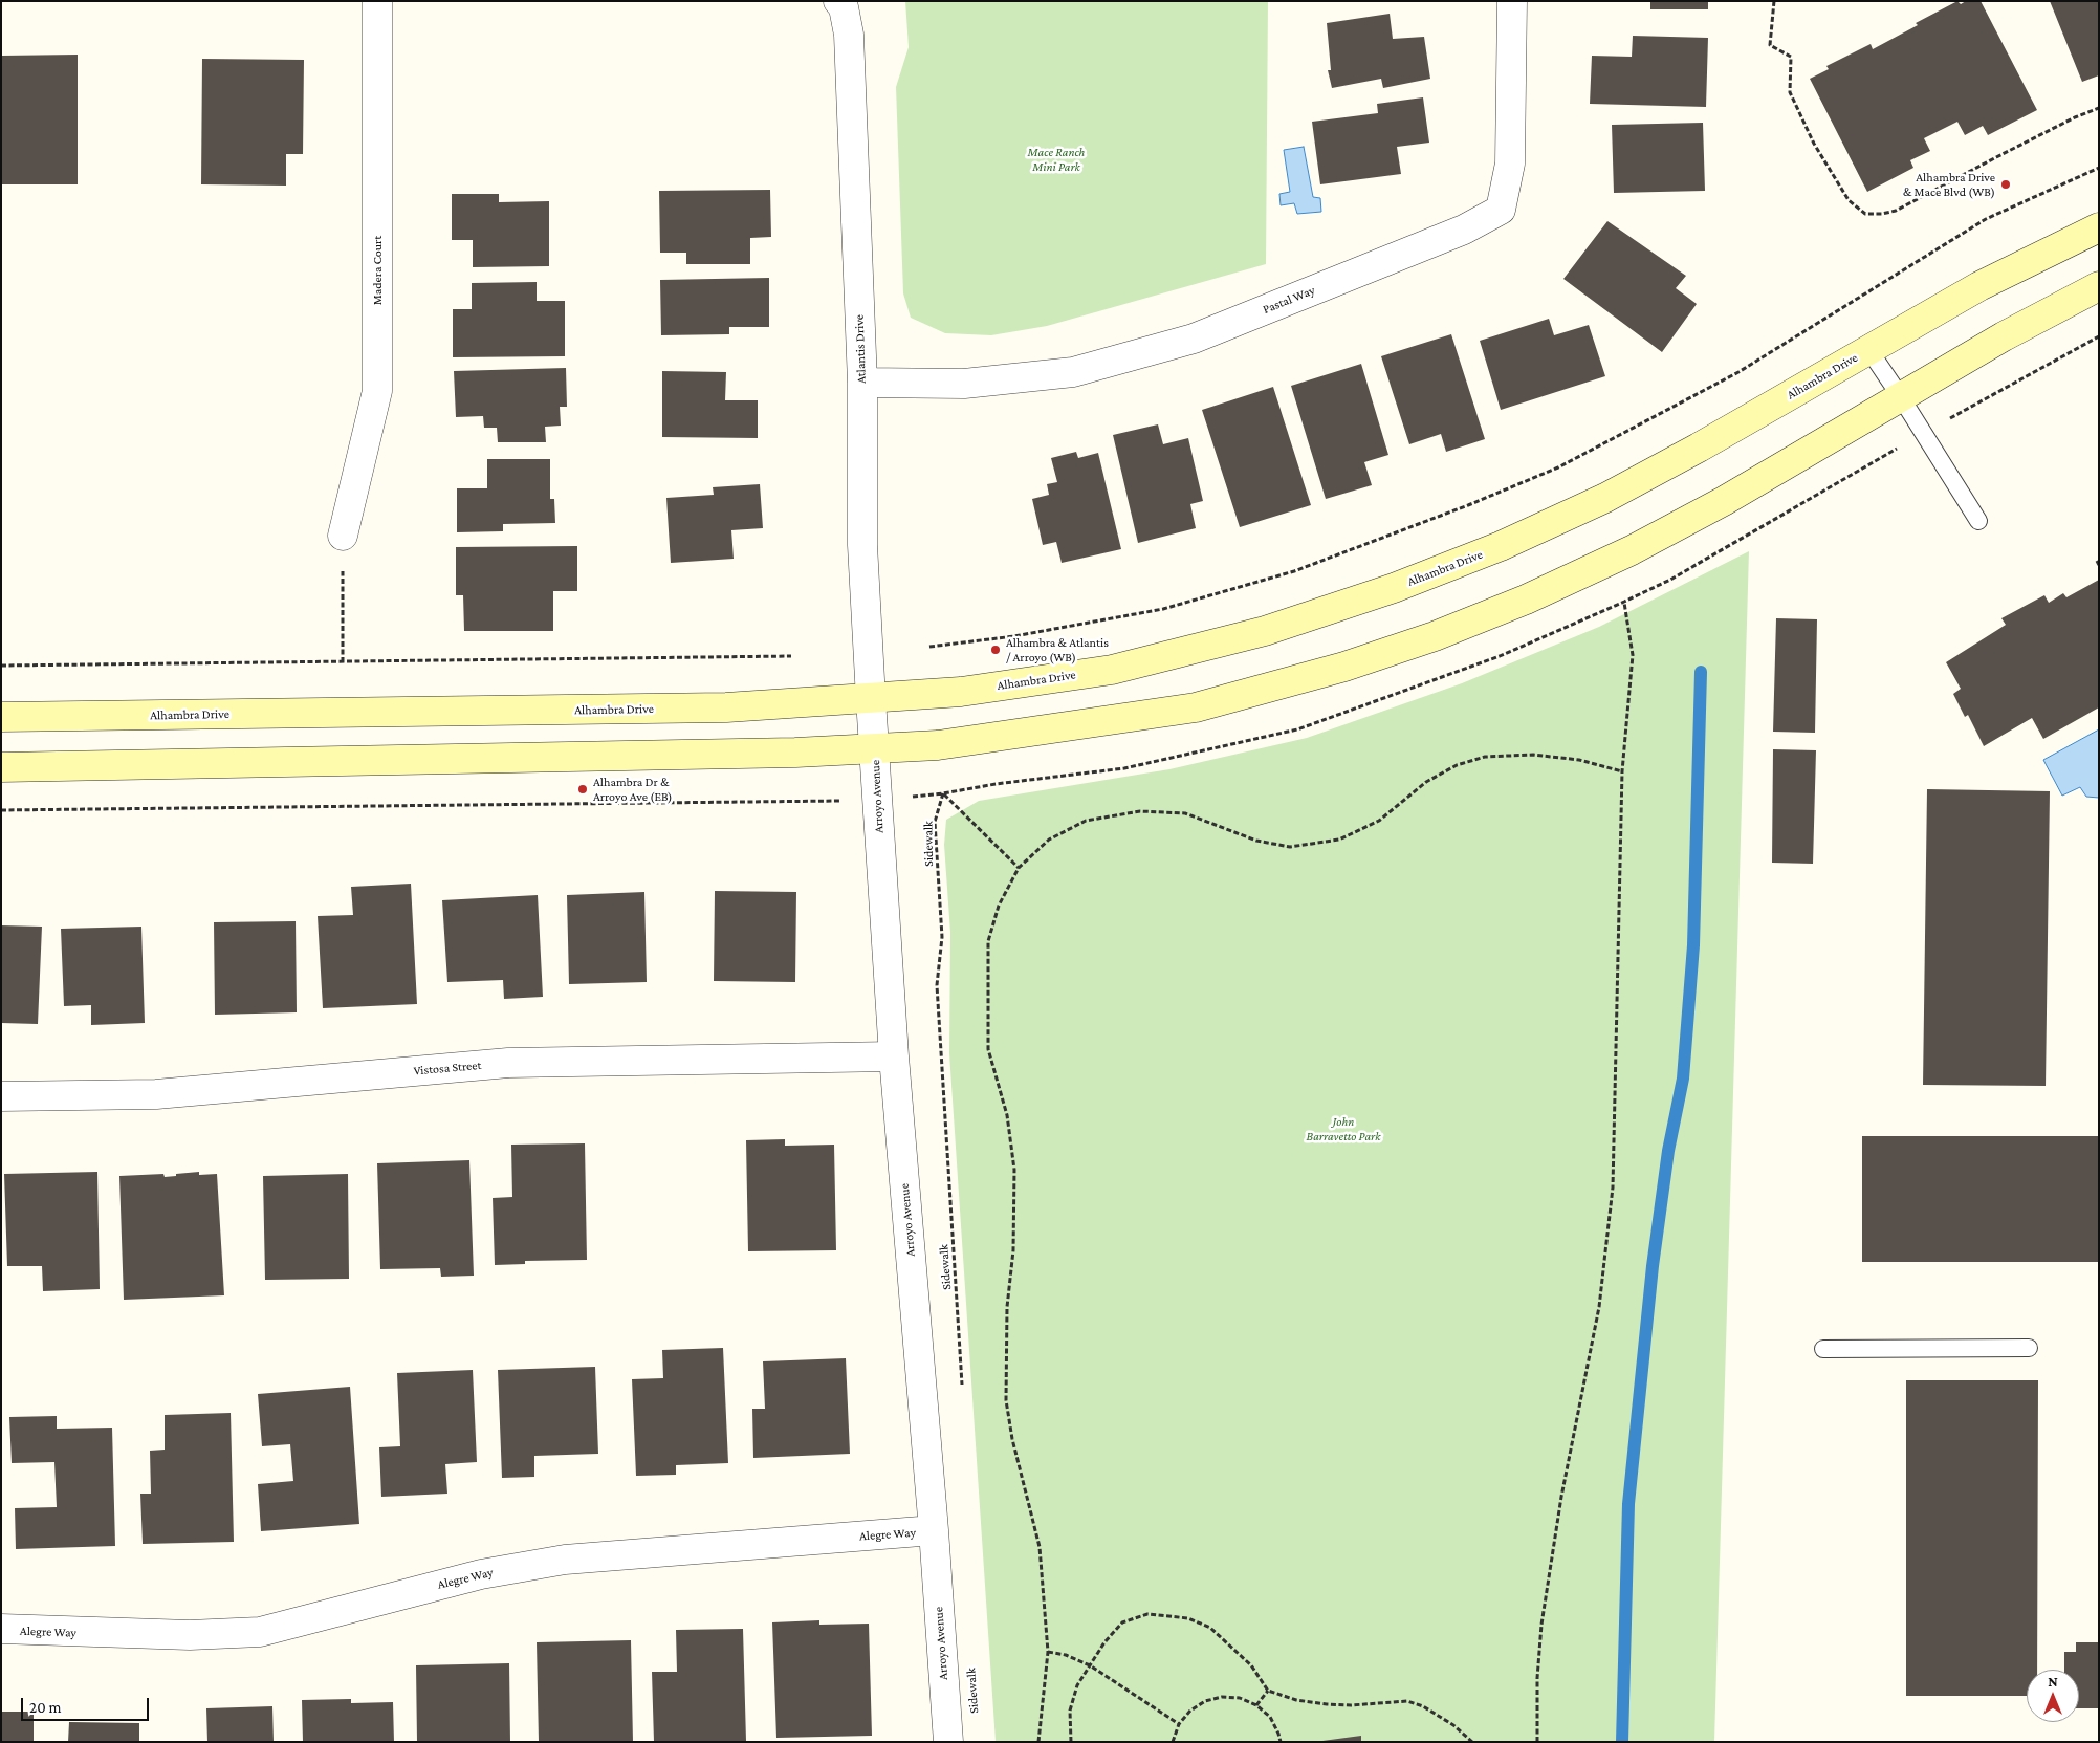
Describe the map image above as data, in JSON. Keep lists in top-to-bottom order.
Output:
{
  "streets": {
    "main road": ["Alhambra Drive"],
    "street": [
      "Madera Court",
      "Pastal Way",
      "Atlantis Drive",
      "Arroyo Avenue",
      "Vistosa Street",
      "Alegre Way"
    ],
    "path": ["Sidewalk"]
  },
  "crossings": [
    ["Pastal Way", "Atlantis Drive"],
    ["Atlantis Drive", "Alhambra Drive"],
    ["Atlantis Drive", "Arroyo Avenue"],
    ["Alhambra Drive", "Arroyo Avenue"],
    ["Arroyo Avenue", "Vistosa Street"],
    ["Arroyo Avenue", "Alegre Way"]
  ],
  "parks": ["Mace Ranch Mini Park", "John Barravetto Park"],
  "places": ["Alhambra Drive & Mace Blvd (WB)", "Alhambra & Atlantis / Arroyo (WB)", "Alhambra Dr & Arroyo Ave (EB)"],
  "scale_bar": "20 m",
  "north": "top"
}
